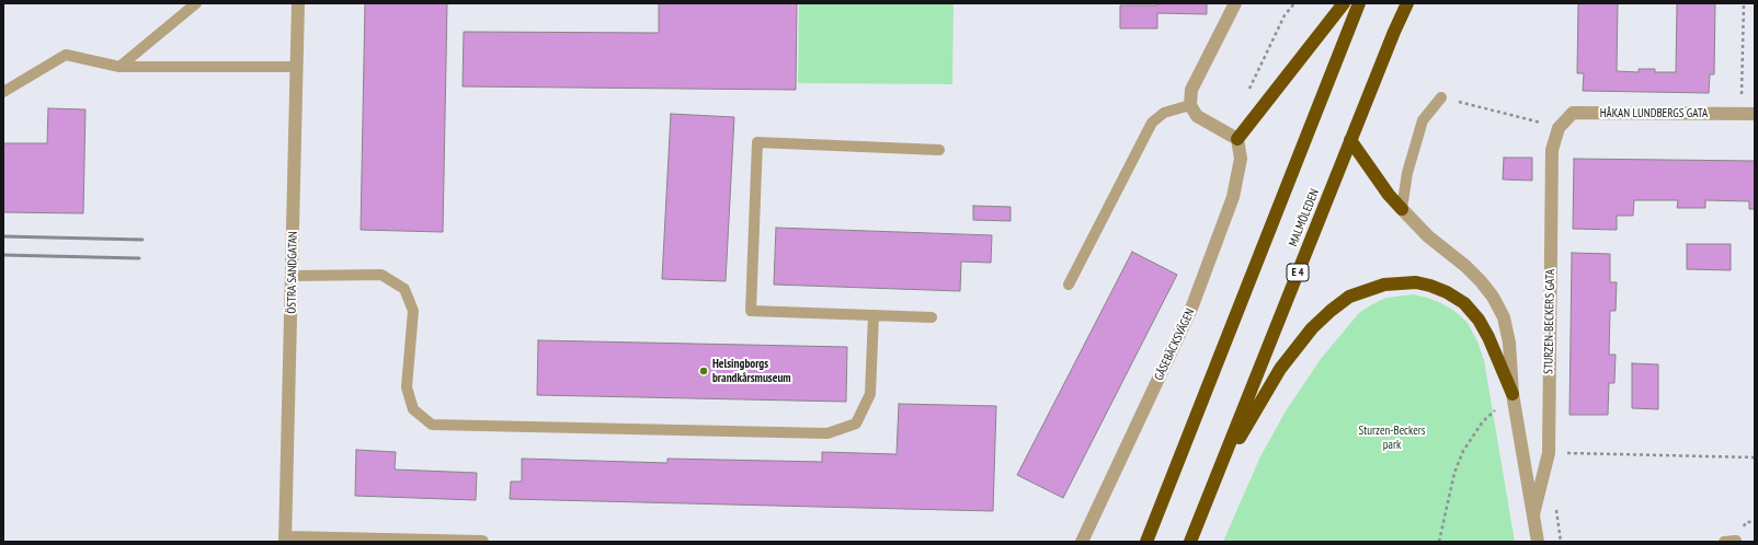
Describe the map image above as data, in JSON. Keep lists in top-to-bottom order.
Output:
{
  "streets": {
    "highway": ["MALMÖLEDEN", "E 4"],
    "street": [
      "HÅKAN LUNDBERGS GATA",
      "ÖSTRA SANDGATAN",
      "STURZEN-BECKERS GATA",
      "GÅSEBÄCKSVÄGEN"
    ]
  },
  "crossings": [
    ["HÅKAN LUNDBERGS GATA", "STURZEN-BECKERS GATA"]
  ],
  "parks": ["Sturzen-Beckers park"],
  "places": ["Helsingborgs brandkårsmuseum"]
}
